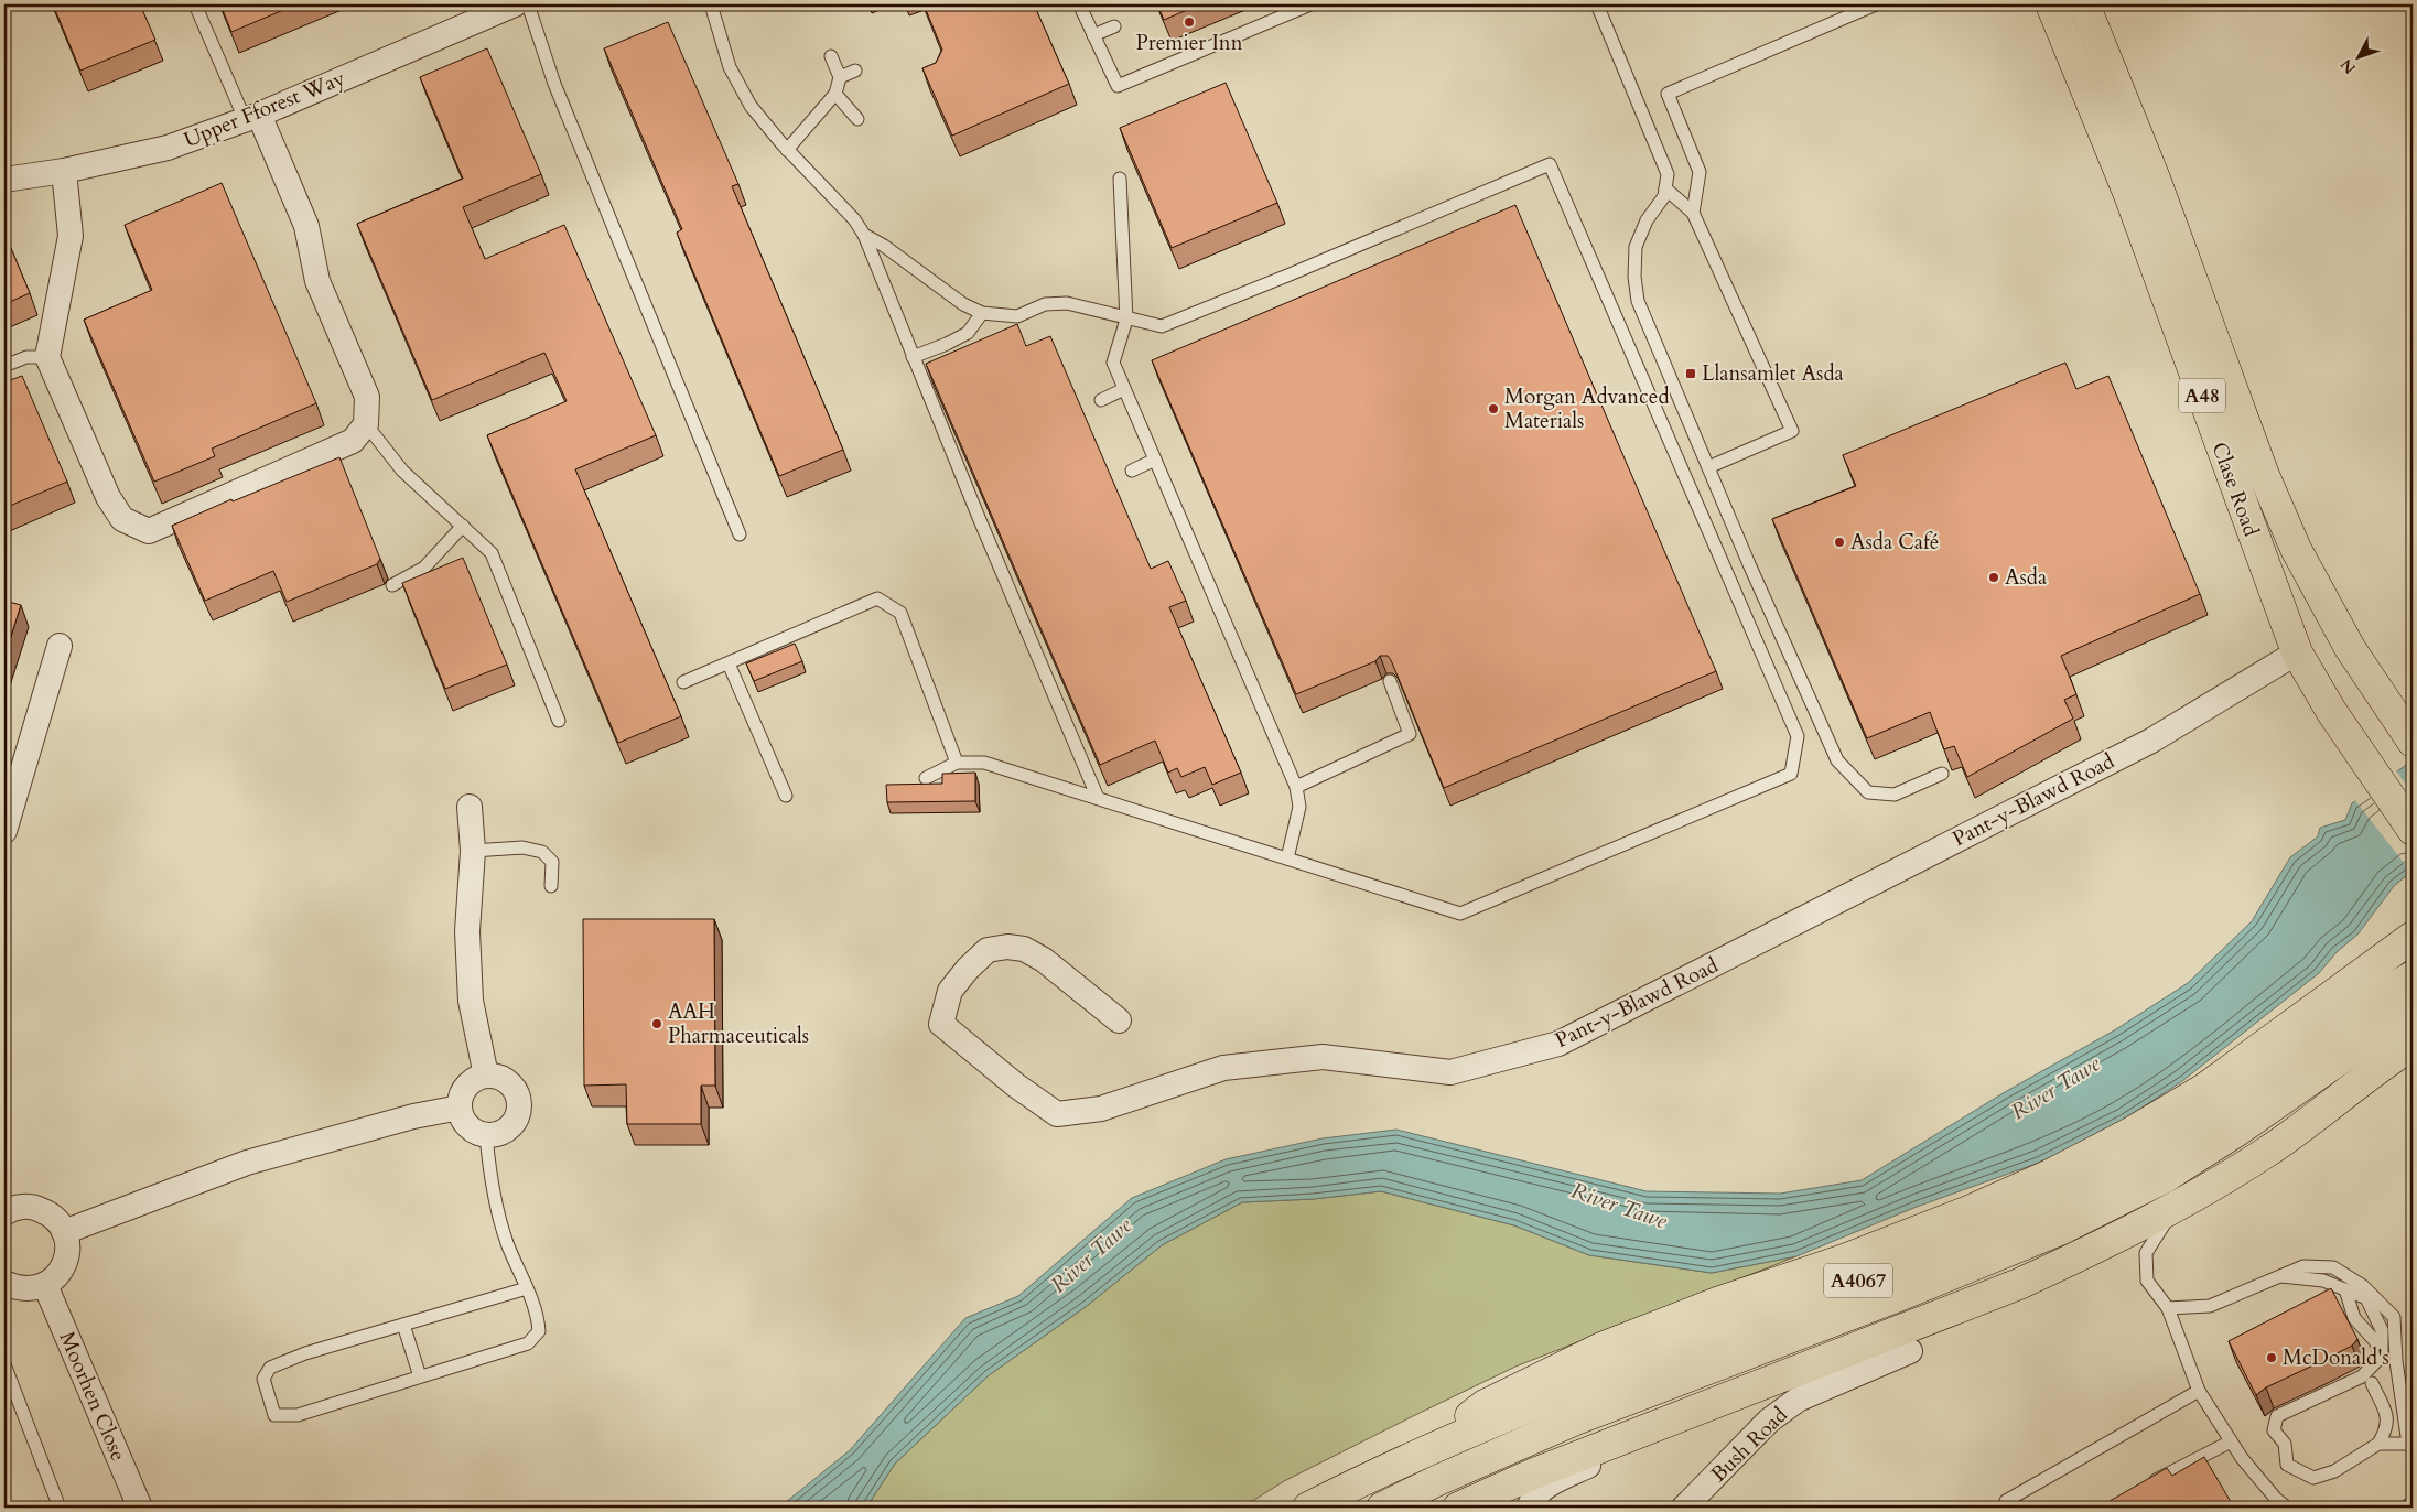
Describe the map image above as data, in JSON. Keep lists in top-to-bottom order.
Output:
{
  "streets": {
    "main road": ["A48", "Clase Road", "A4067"],
    "street": [
      "Upper Fforest Way",
      "Pant-y-Blawd Road",
      "Moorhen Close",
      "Bush Road"
    ]
  },
  "crossings": [
    ["Clase Road", "Pant-y-Blawd Road"]
  ],
  "water": ["River Tawe"],
  "places": {
    "other": [
      "Premier Inn",
      "Morgan Advanced Materials",
      "Asda Café",
      "Asda",
      "AAH Pharmaceuticals",
      "McDonald's"
    ],
    "transit": ["Llansamlet Asda"]
  },
  "north": "bottom left"
}
